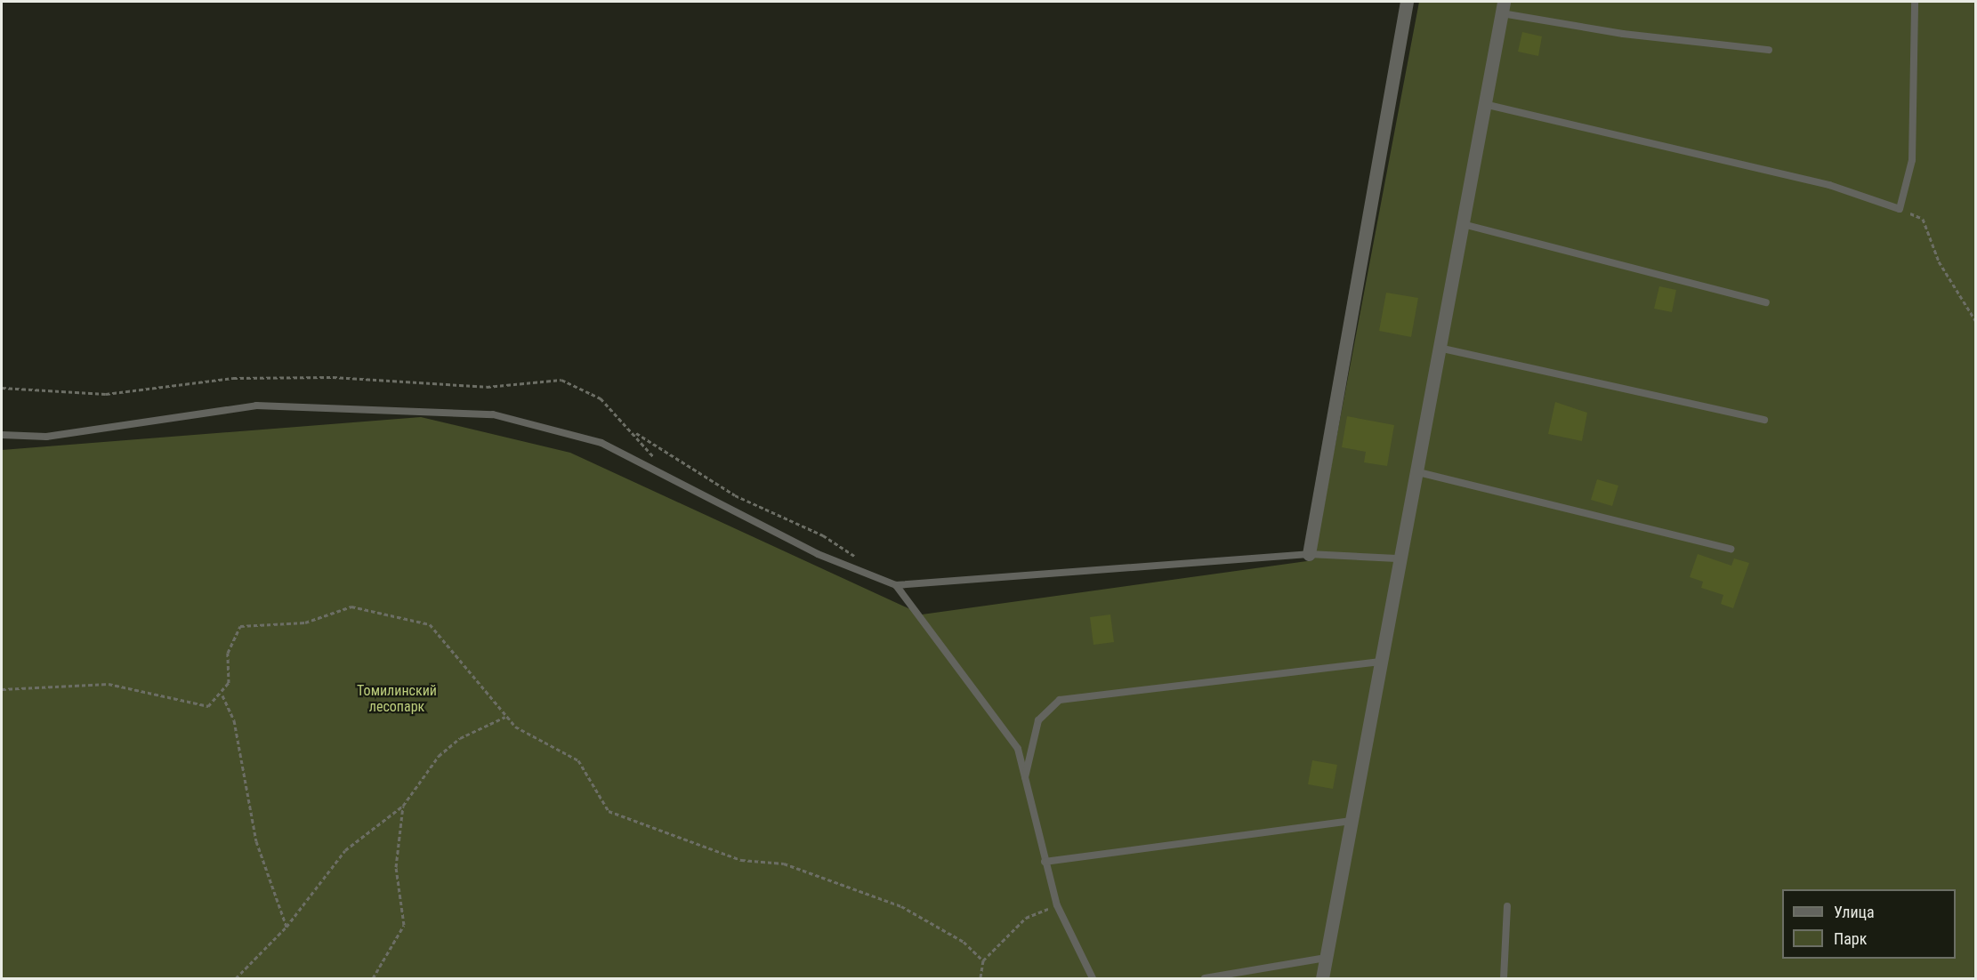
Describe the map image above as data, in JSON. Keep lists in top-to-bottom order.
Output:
{
  "parks": ["Томилинский лесопарк"],
  "legend": ["Улица", "Парк"]
}
